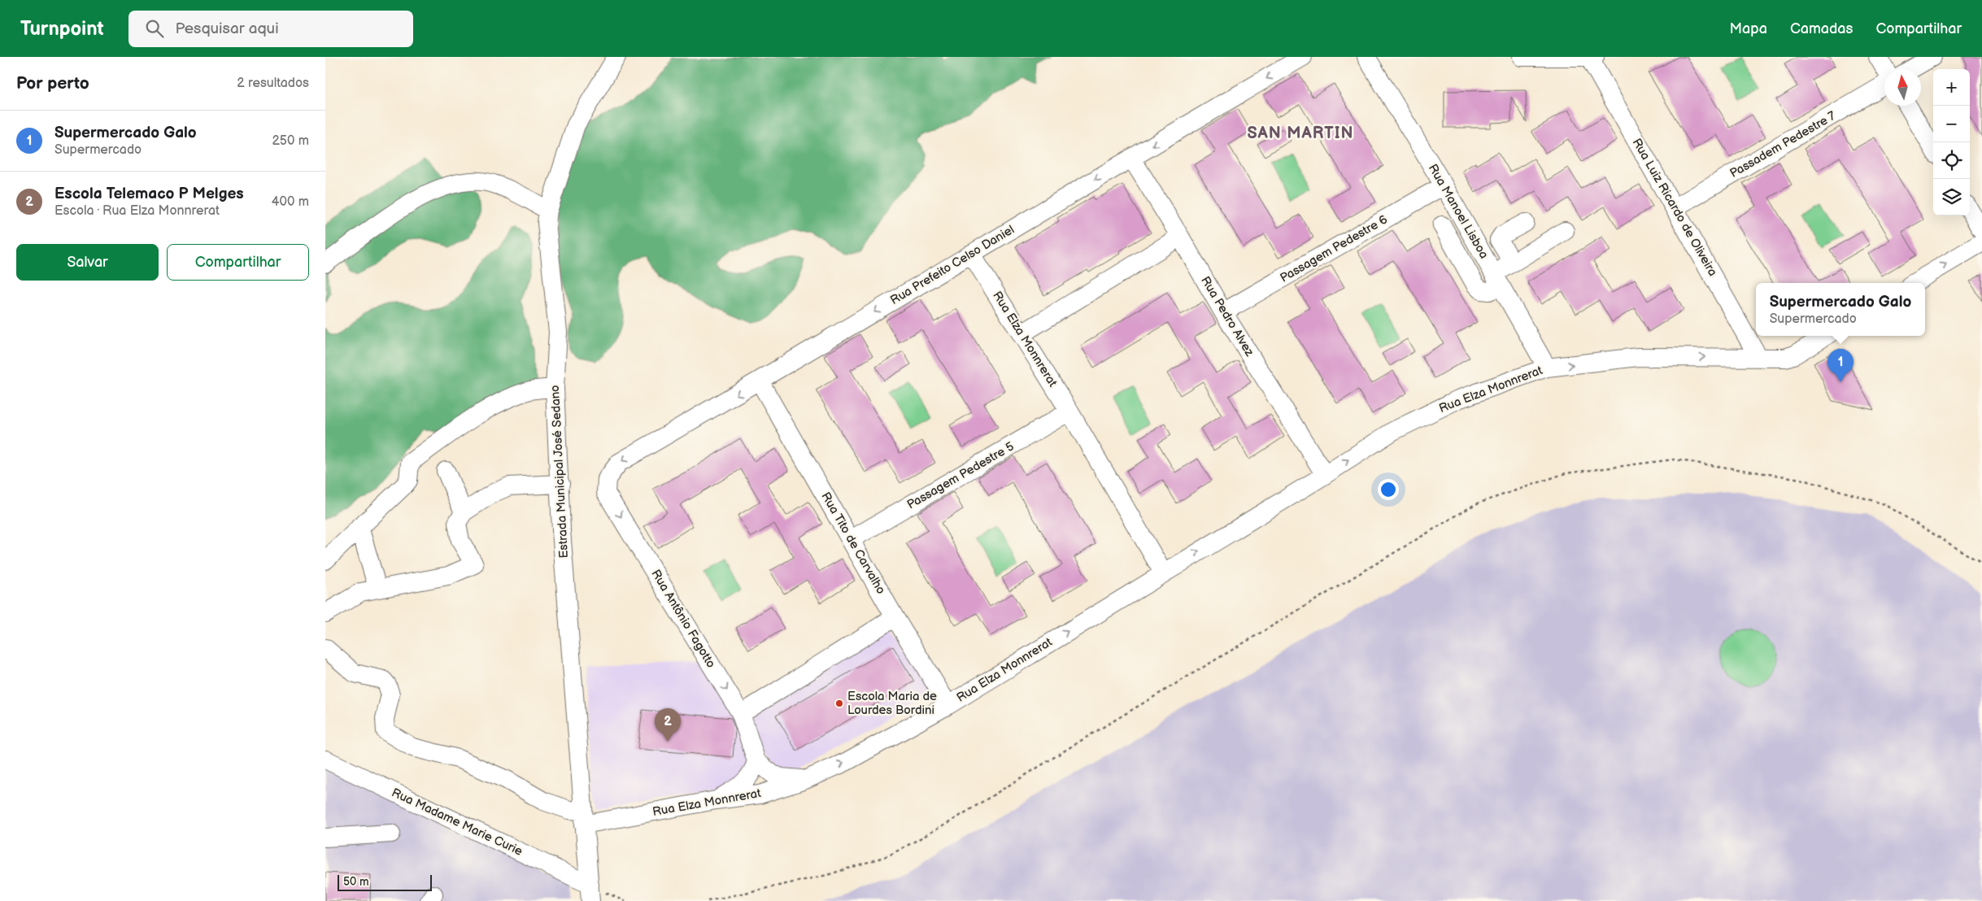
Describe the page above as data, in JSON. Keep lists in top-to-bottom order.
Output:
{
  "streets": {
    "street": [
      "Passadem Pedestre 7",
      "Rua Luiz Ricardo de Oliveira",
      "Rua Manoel Lisboa",
      "Passagem Pedestre 6",
      "Rua Prefeito Celso Daniel",
      "Rua Pedro Alvez",
      "Rua Elza Monnrerat",
      "Estrada Municipal José Sedano",
      "Passagem Pedestre 5",
      "Rua Tito de Carvalho",
      "Rua Antônio Fagotto",
      "Rua Madame Marie Curie"
    ]
  },
  "crossings": [
    ["Passadem Pedestre 7", "Rua Luiz Ricardo de Oliveira"],
    ["Rua Luiz Ricardo de Oliveira", "Rua Elza Monnrerat"],
    ["Rua Manoel Lisboa", "Passagem Pedestre 6"],
    ["Rua Manoel Lisboa", "Rua Elza Monnrerat"],
    ["Passagem Pedestre 6", "Rua Pedro Alvez"],
    ["Rua Prefeito Celso Daniel", "Rua Pedro Alvez"],
    ["Rua Prefeito Celso Daniel", "Rua Elza Monnrerat"],
    ["Rua Prefeito Celso Daniel", "Rua Tito de Carvalho"],
    ["Rua Prefeito Celso Daniel", "Rua Antônio Fagotto"],
    ["Rua Pedro Alvez", "Rua Elza Monnrerat"],
    ["Rua Elza Monnrerat", "Estrada Municipal José Sedano"],
    ["Rua Elza Monnrerat", "Passagem Pedestre 5"],
    ["Rua Elza Monnrerat", "Rua Tito de Carvalho"],
    ["Estrada Municipal José Sedano", "Rua Madame Marie Curie"],
    ["Passagem Pedestre 5", "Rua Tito de Carvalho"]
  ],
  "one_way": ["Rua Prefeito Celso Daniel", "Rua Elza Monnrerat", "Rua Antônio Fagotto"],
  "districts": ["SAN MARTIN"],
  "places": ["Escola Maria de Lourdes Bordini"],
  "scale_bar": "50 m",
  "north": "top",
  "page": {
    "header": "Turnpoint",
    "search": "Pesquisar aqui",
    "nav": ["Mapa", "Camadas", "Compartilhar"],
    "heading": ["Por perto", "2 resultados"],
    "map_buttons": ["+", "−"],
    "list": [
      {
        "mark": "1",
        "name": "Supermercado Galo",
        "note": "Supermercado",
        "value": "250 m"
      },
      {
        "mark": "2",
        "name": "Escola Telemaco P Melges",
        "note": "Escola · Rua Elza Monnrerat",
        "value": "400 m"
      }
    ],
    "buttons": ["Salvar", "Compartilhar"],
    "popup": ["Supermercado Galo", "Supermercado"],
    "pins": ["1", "2"],
    "scale": "50 m"
  }
}
